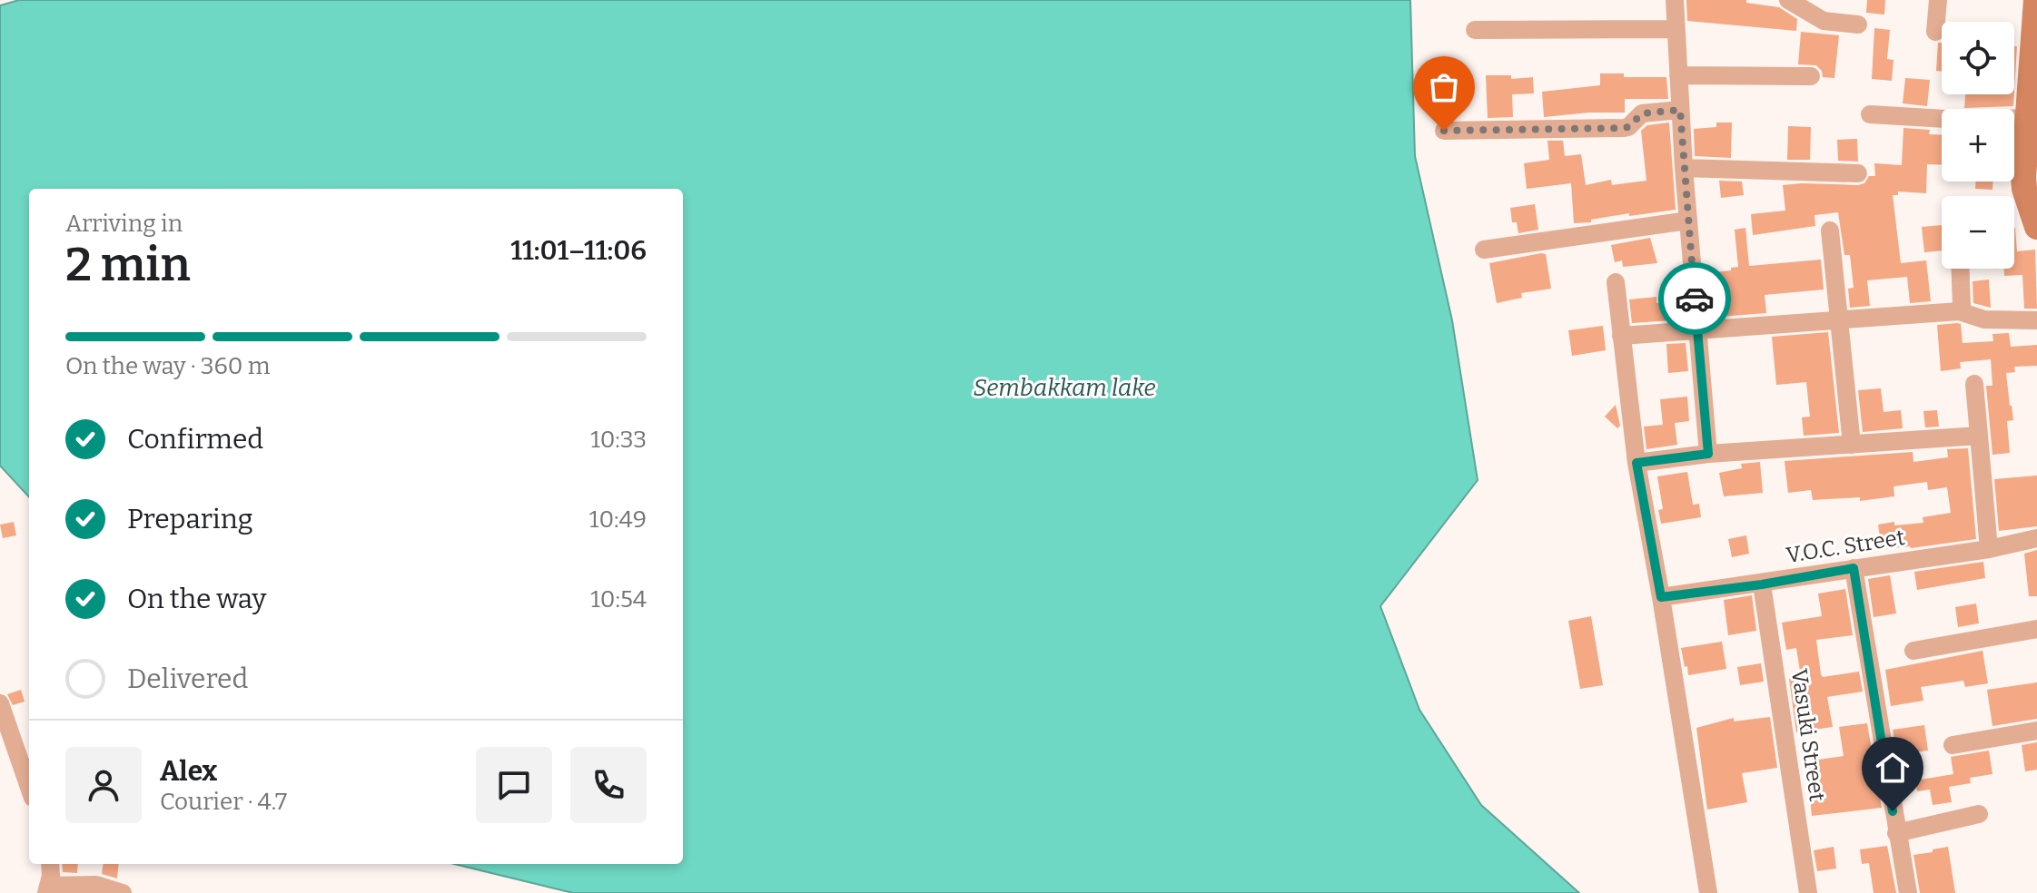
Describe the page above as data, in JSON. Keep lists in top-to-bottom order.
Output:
{
  "streets": {
    "street": ["V.O.C. Street", "Vasuki Street"]
  },
  "crossings": [
    ["V.O.C. Street", "Vasuki Street"]
  ],
  "water": ["Sembakkam lake"],
  "page": {
    "map_buttons": ["+", "−"],
    "heading": ["2 min", "Arriving in", "11:01–11:06"],
    "panel": ["Alex", "Courier · 4.7"],
    "bar": "On the way · 360 m",
    "list": [
      ["Confirmed", "10:33"],
      ["Preparing", "10:49"],
      ["On the way", "10:54"],
      "Delivered"
    ]
  }
}
